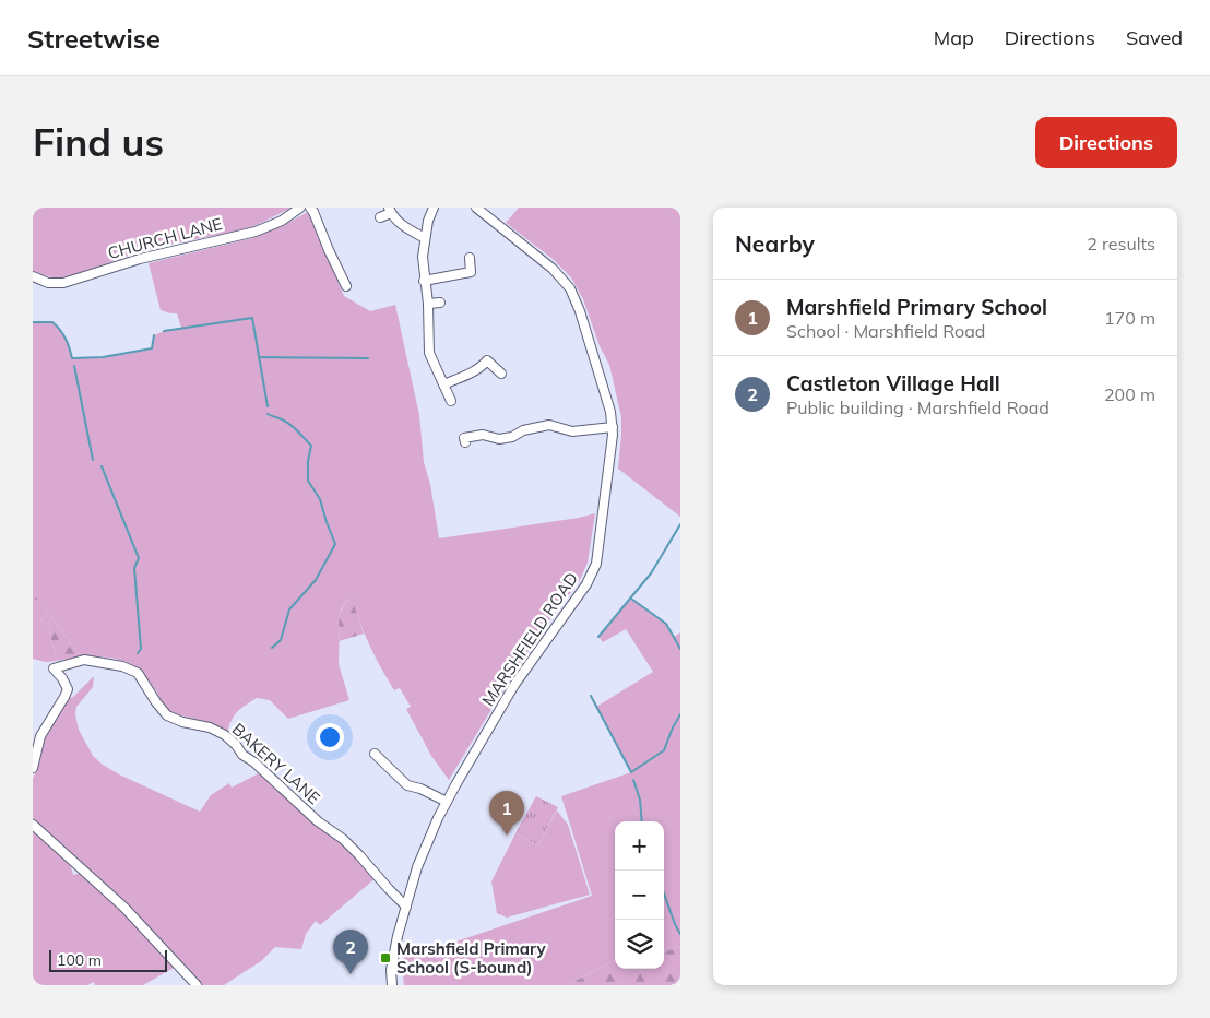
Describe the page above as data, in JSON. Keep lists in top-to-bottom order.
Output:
{
  "streets": {
    "street": ["CHURCH LANE", "MARSHFIELD ROAD", "BAKERY LANE"]
  },
  "crossings": [
    ["MARSHFIELD ROAD", "BAKERY LANE"]
  ],
  "places": {
    "transit": ["Marshfield Primary School (S-bound)"]
  },
  "scale_bar": "100 m",
  "page": {
    "header": "Streetwise",
    "nav": ["Map", "Directions", "Saved"],
    "buttons": "Directions",
    "title": "Find us",
    "heading": ["Nearby", "2 results"],
    "list": [
      {
        "mark": "1",
        "name": "Marshfield Primary School",
        "note": "School · Marshfield Road",
        "value": "170 m"
      },
      {
        "mark": "2",
        "name": "Castleton Village Hall",
        "note": "Public building · Marshfield Road",
        "value": "200 m"
      }
    ],
    "pins": ["1", "2"],
    "map_buttons": ["+", "−"],
    "scale": "100 m"
  }
}
